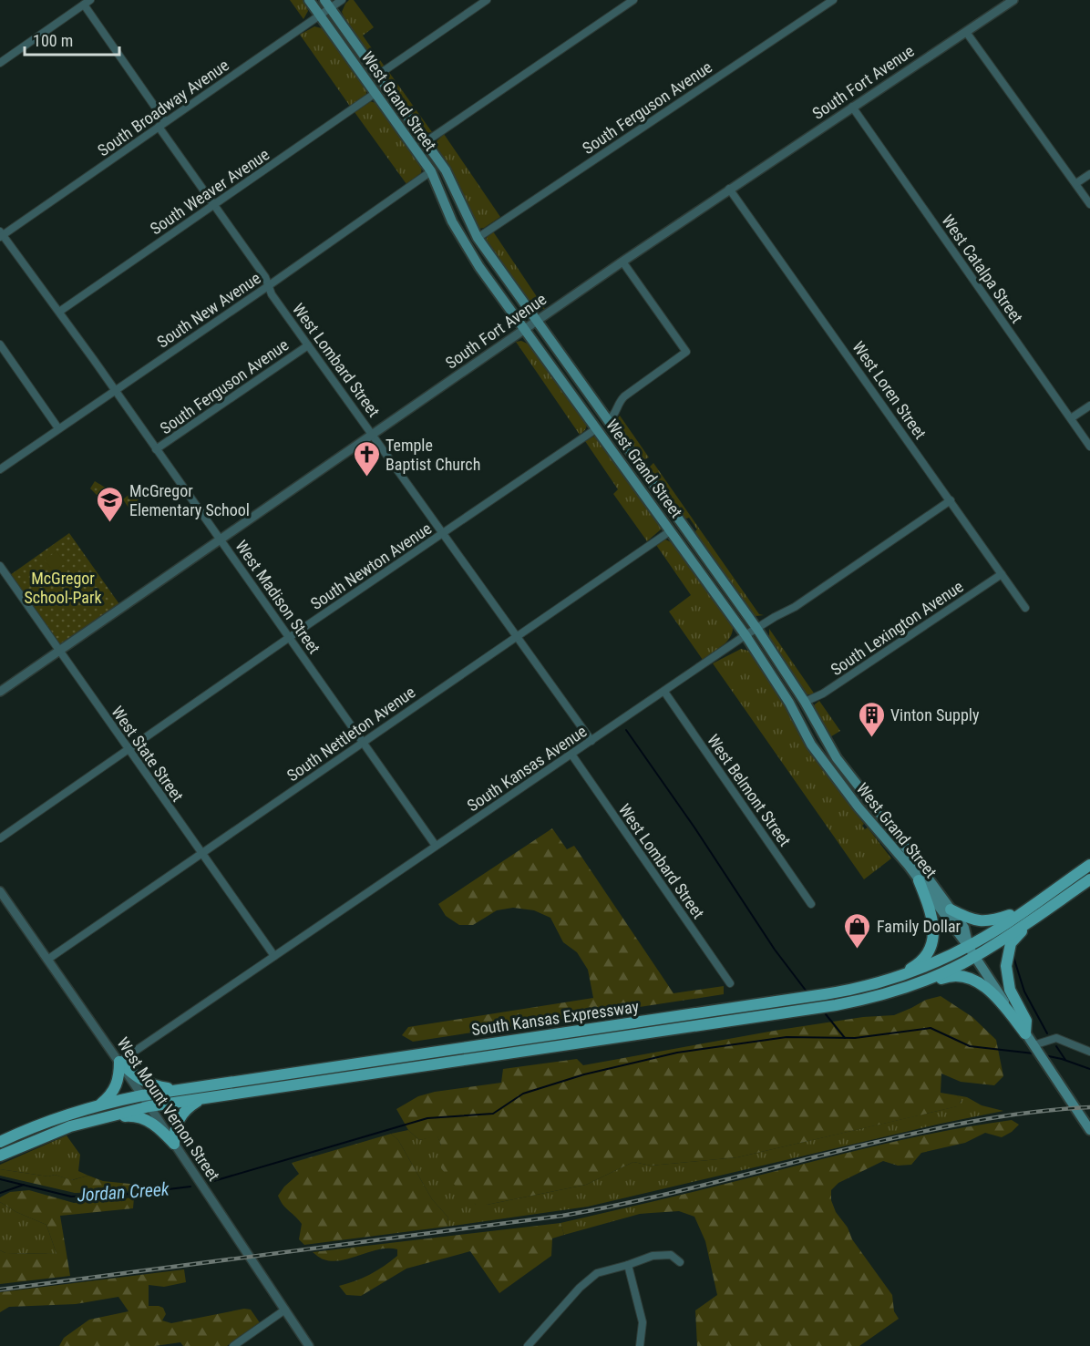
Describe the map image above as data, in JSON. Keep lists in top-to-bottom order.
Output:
{
  "streets": {
    "main road": ["West Grand Street", "South Kansas Expressway"],
    "street": [
      "South Fort Avenue",
      "South Broadway Avenue",
      "South Ferguson Avenue",
      "South Weaver Avenue",
      "West Catalpa Street",
      "South New Avenue",
      "West Lombard Street",
      "West Loren Street",
      "South Newton Avenue",
      "West Madison Street",
      "South Lexington Avenue",
      "South Nettleton Avenue",
      "West State Street",
      "South Kansas Avenue",
      "West Belmont Street",
      "West Mount Vernon Street"
    ]
  },
  "crossings": [
    ["South Fort Avenue", "West Grand Street"],
    ["South Fort Avenue", "West Catalpa Street"],
    ["South Fort Avenue", "West Lombard Street"],
    ["South Fort Avenue", "West Loren Street"],
    ["South Fort Avenue", "West Madison Street"],
    ["South Fort Avenue", "West State Street"],
    ["West Grand Street", "South Broadway Avenue"],
    ["West Grand Street", "South Ferguson Avenue"],
    ["West Grand Street", "South Weaver Avenue"],
    ["West Grand Street", "South New Avenue"],
    ["West Grand Street", "South Newton Avenue"],
    ["West Grand Street", "South Lexington Avenue"],
    ["West Grand Street", "South Nettleton Avenue"],
    ["West Grand Street", "South Kansas Avenue"],
    ["West Grand Street", "South Kansas Expressway"],
    ["South Broadway Avenue", "West Lombard Street"],
    ["South Broadway Avenue", "West Madison Street"],
    ["South Ferguson Avenue", "West Lombard Street"],
    ["South Ferguson Avenue", "West Madison Street"],
    ["South Weaver Avenue", "West Lombard Street"],
    ["South Weaver Avenue", "West Madison Street"],
    ["South New Avenue", "West Lombard Street"],
    ["South New Avenue", "West Madison Street"],
    ["West Lombard Street", "South Newton Avenue"],
    ["West Lombard Street", "South Nettleton Avenue"],
    ["West Lombard Street", "South Kansas Avenue"],
    ["West Loren Street", "South Lexington Avenue"],
    ["West Loren Street", "South Kansas Avenue"],
    ["South Newton Avenue", "West Madison Street"],
    ["South Newton Avenue", "West State Street"],
    ["West Madison Street", "South Nettleton Avenue"],
    ["West Madison Street", "South Kansas Avenue"],
    ["South Nettleton Avenue", "West State Street"],
    ["South Nettleton Avenue", "West Mount Vernon Street"],
    ["West State Street", "South Kansas Avenue"],
    ["South Kansas Avenue", "West Belmont Street"],
    ["South Kansas Avenue", "West Mount Vernon Street"],
    ["South Kansas Expressway", "West Mount Vernon Street"]
  ],
  "water": ["Jordan Creek"],
  "parks": ["McGregor School-Park"],
  "places": {
    "church": ["Temple Baptist Church"],
    "school or university": ["McGregor Elementary School"],
    "building": ["Vinton Supply"],
    "shop": ["Family Dollar"]
  },
  "scale_bar": "100 m"
}
